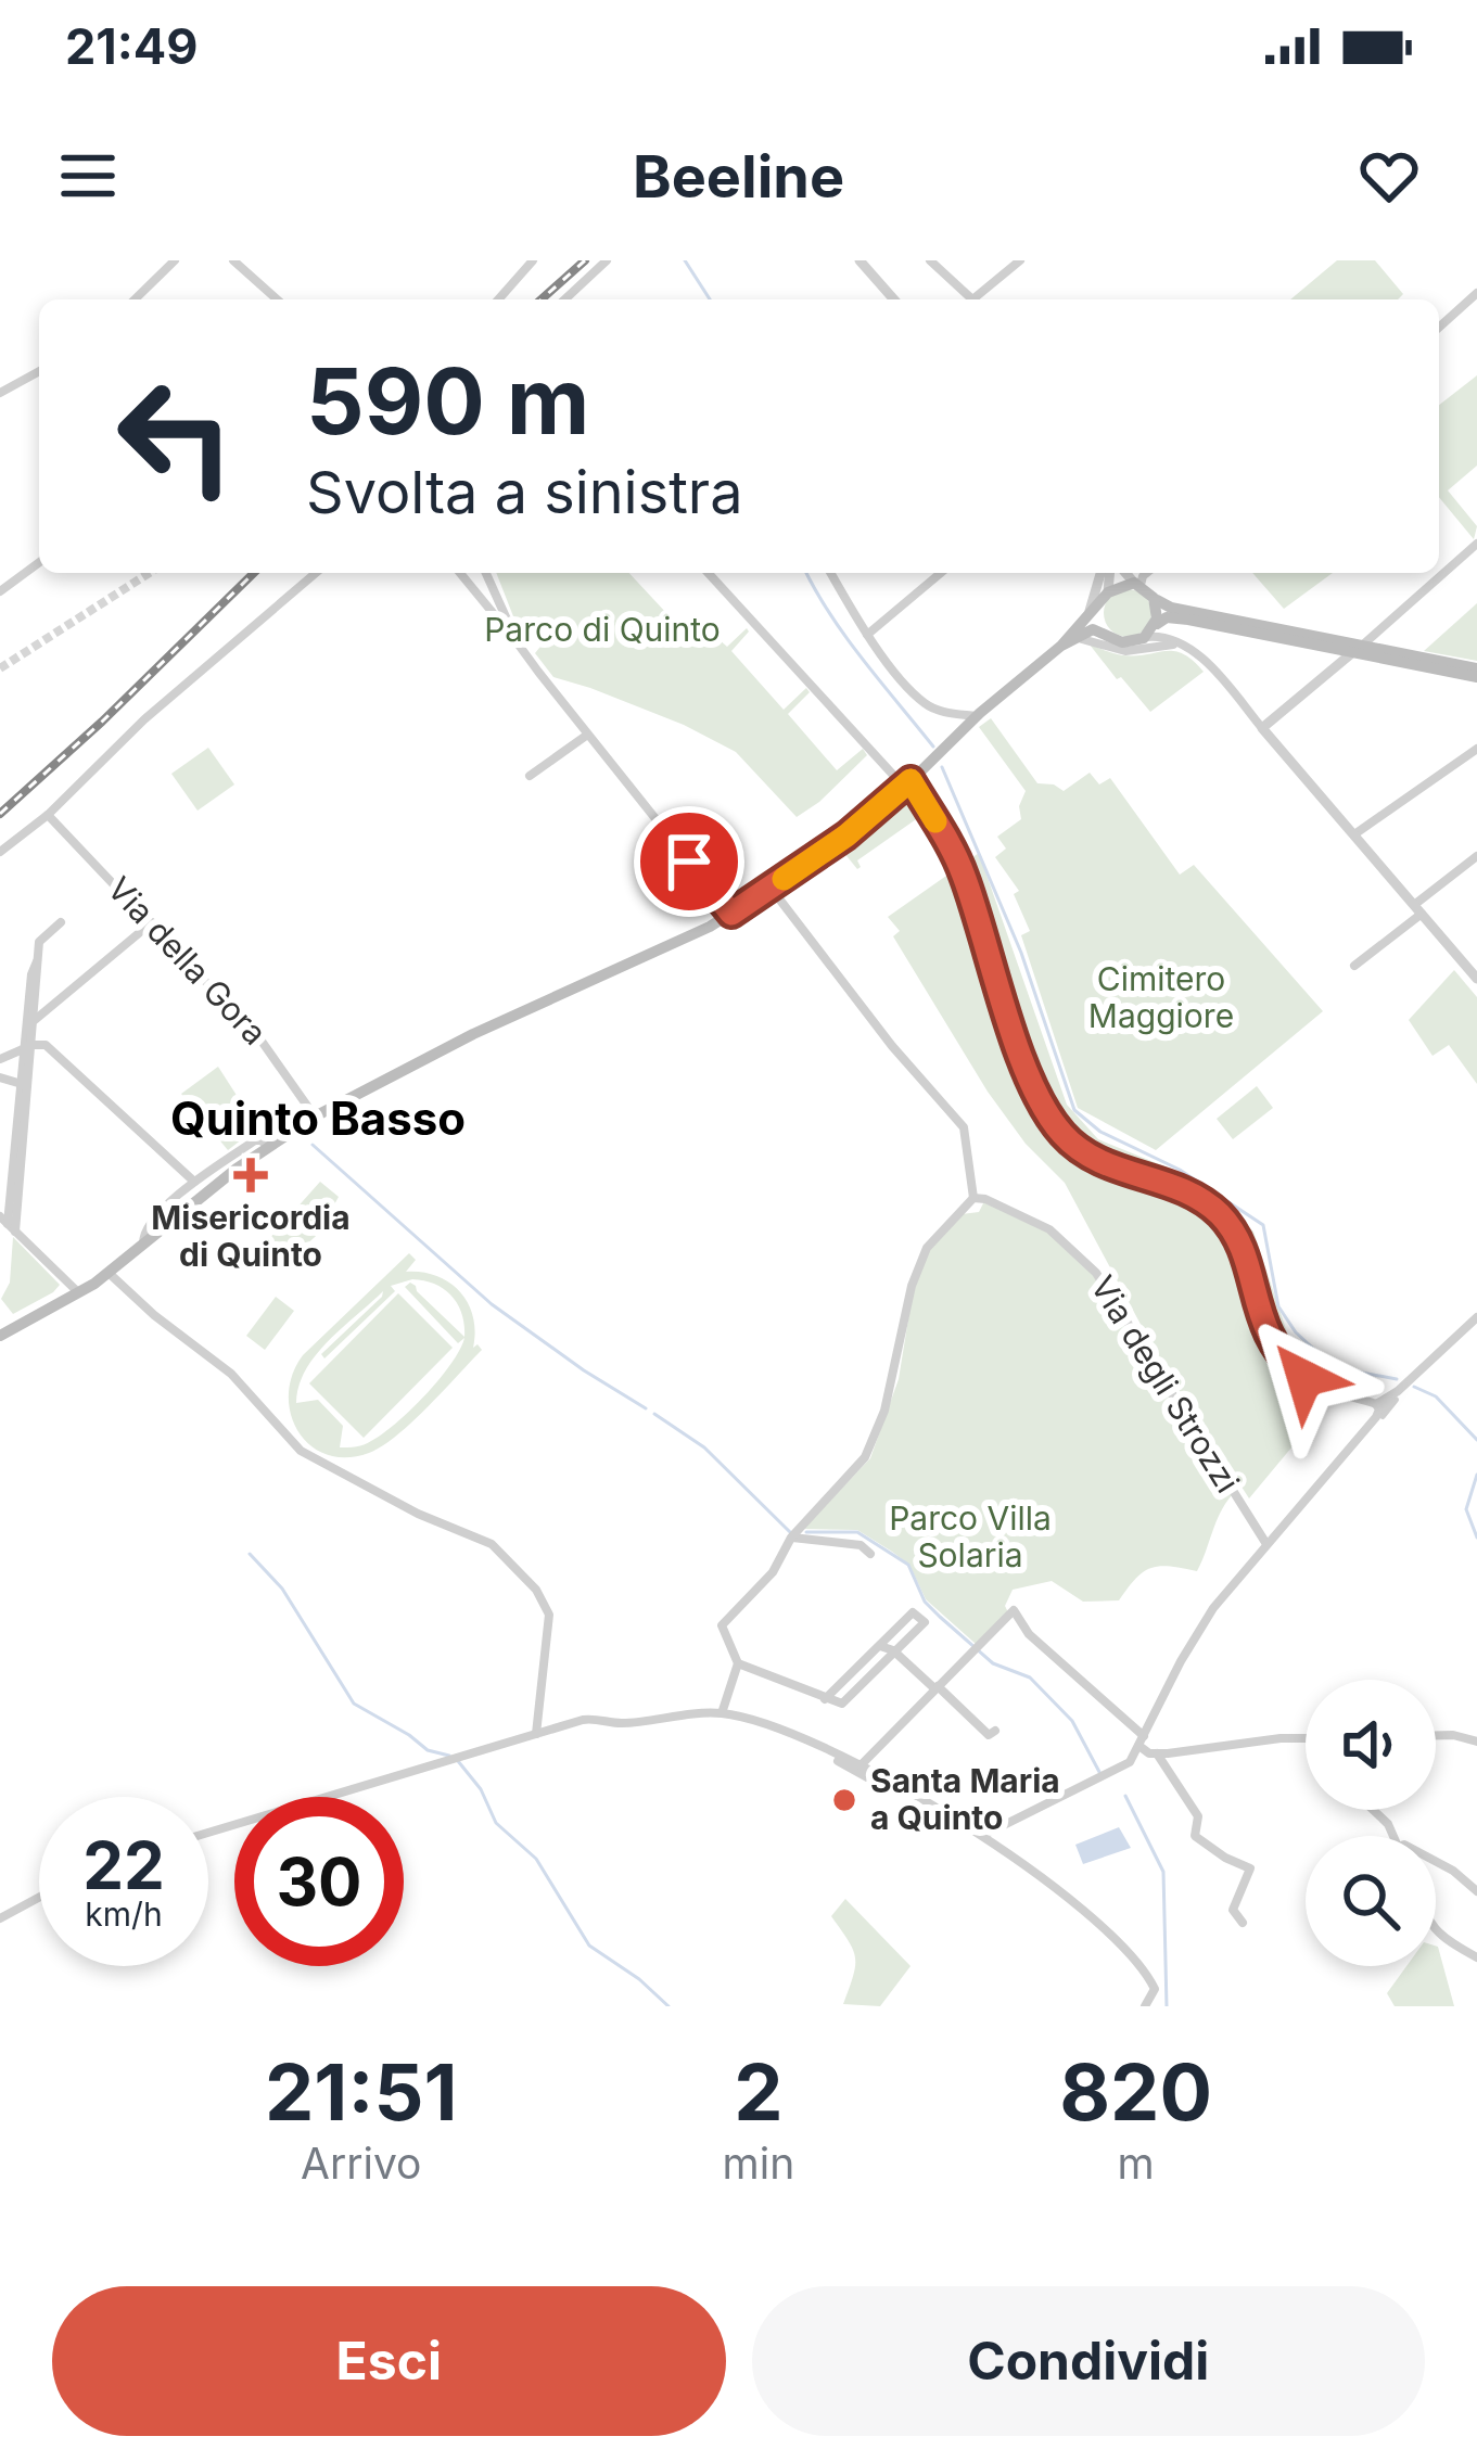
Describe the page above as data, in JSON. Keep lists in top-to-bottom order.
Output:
{
  "streets": {
    "street": ["Via della Gora", "Via degli Strozzi"]
  },
  "districts": ["Quinto Basso"],
  "parks": ["Parco di Quinto", "Cimitero Maggiore", "Parco Villa Solaria"],
  "places": {
    "health": ["Misericordia di Quinto"],
    "other": ["Santa Maria a Quinto"]
  },
  "page": {
    "status": "21:49",
    "header": "Beeline",
    "turn": ["590 m", "Svolta a sinistra"],
    "speed": "22 km/h",
    "limit": "30",
    "eta": [
      "21:51",
      "Arrivo",
      "2",
      "min",
      "820",
      "m"
    ],
    "buttons": ["Esci", "Condividi"]
  }
}
